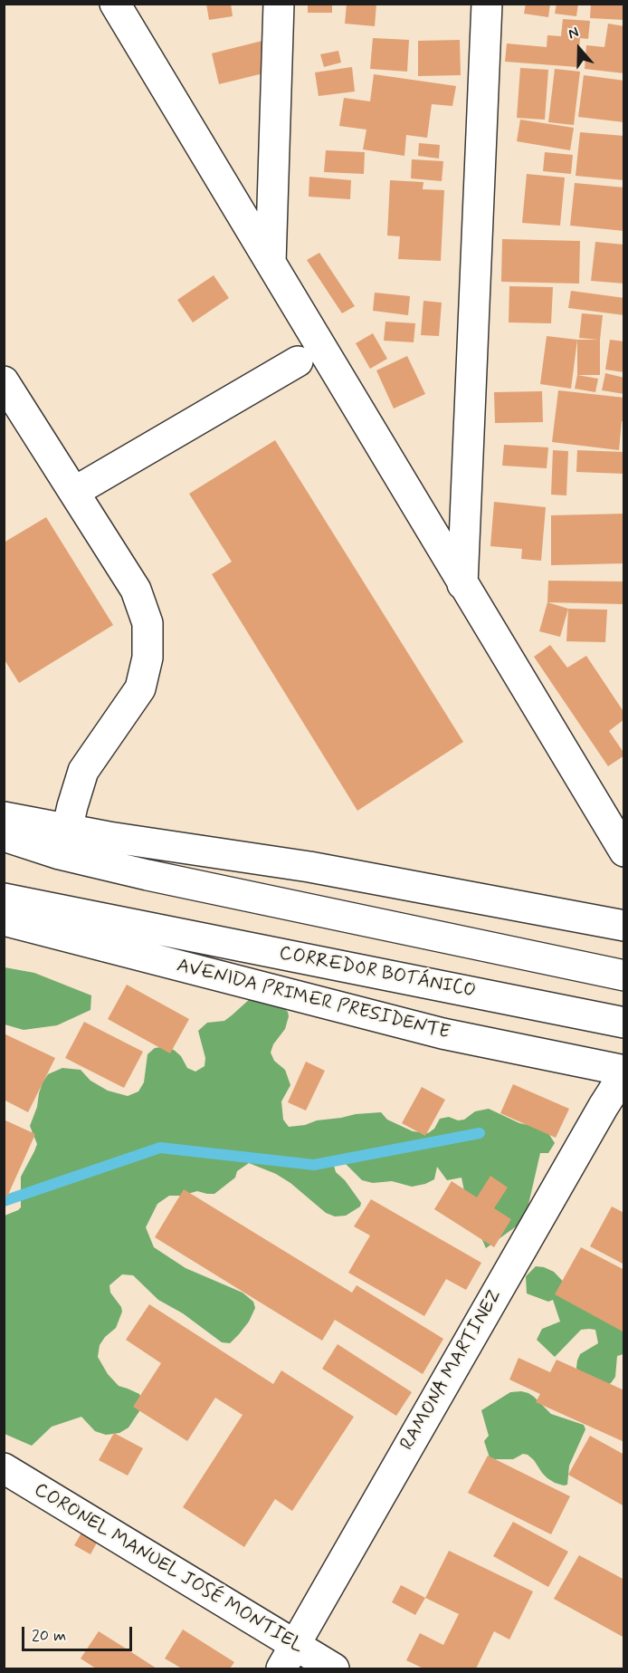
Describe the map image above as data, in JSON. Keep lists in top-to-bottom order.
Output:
{
  "streets": {
    "main road": [
      "CORREDOR BOTÁNICO",
      "AVENIDA PRIMER PRESIDENTE",
      "RAMONA MARTINEZ",
      "CORONEL MANUEL JOSÉ MONTIEL"
    ]
  },
  "crossings": [
    ["AVENIDA PRIMER PRESIDENTE", "RAMONA MARTINEZ"],
    ["RAMONA MARTINEZ", "CORONEL MANUEL JOSÉ MONTIEL"]
  ],
  "scale_bar": "20 m",
  "north": "top"
}
